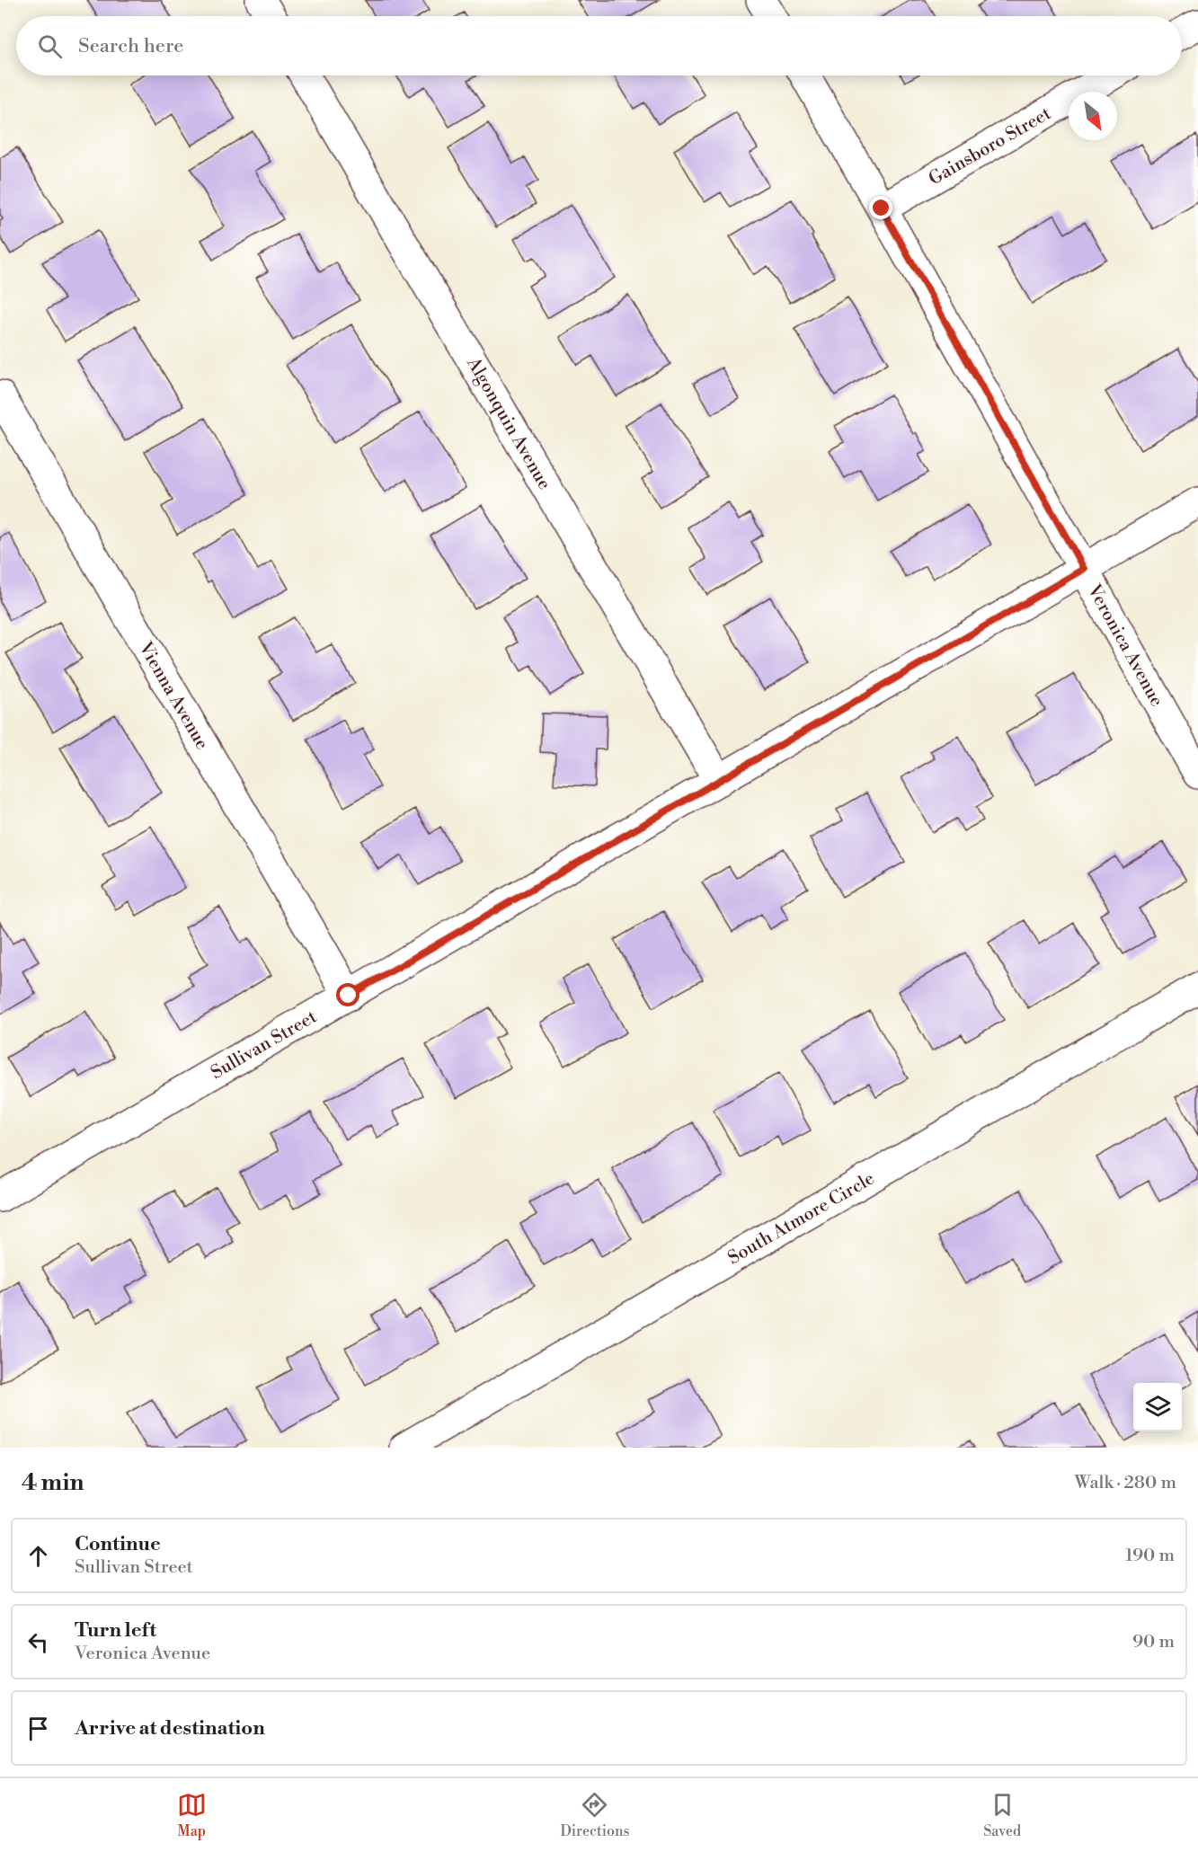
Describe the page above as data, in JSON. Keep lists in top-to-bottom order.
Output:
{
  "streets": {
    "street": [
      "Gainsboro Street",
      "Algonquin Avenue",
      "Veronica Avenue",
      "Vienna Avenue",
      "Sullivan Street",
      "South Atmore Circle"
    ]
  },
  "crossings": [
    ["Gainsboro Street", "Veronica Avenue"],
    ["Algonquin Avenue", "Sullivan Street"],
    ["Veronica Avenue", "Sullivan Street"],
    ["Vienna Avenue", "Sullivan Street"]
  ],
  "north": "bottom right",
  "page": {
    "search": "Search here",
    "heading": ["4 min", "Walk · 280 m"],
    "list": [
      ["Continue", "Sullivan Street", "190 m"],
      ["Turn left", "Veronica Avenue", "90 m"],
      "Arrive at destination"
    ],
    "nav": ["Map", "Directions", "Saved"]
  }
}
